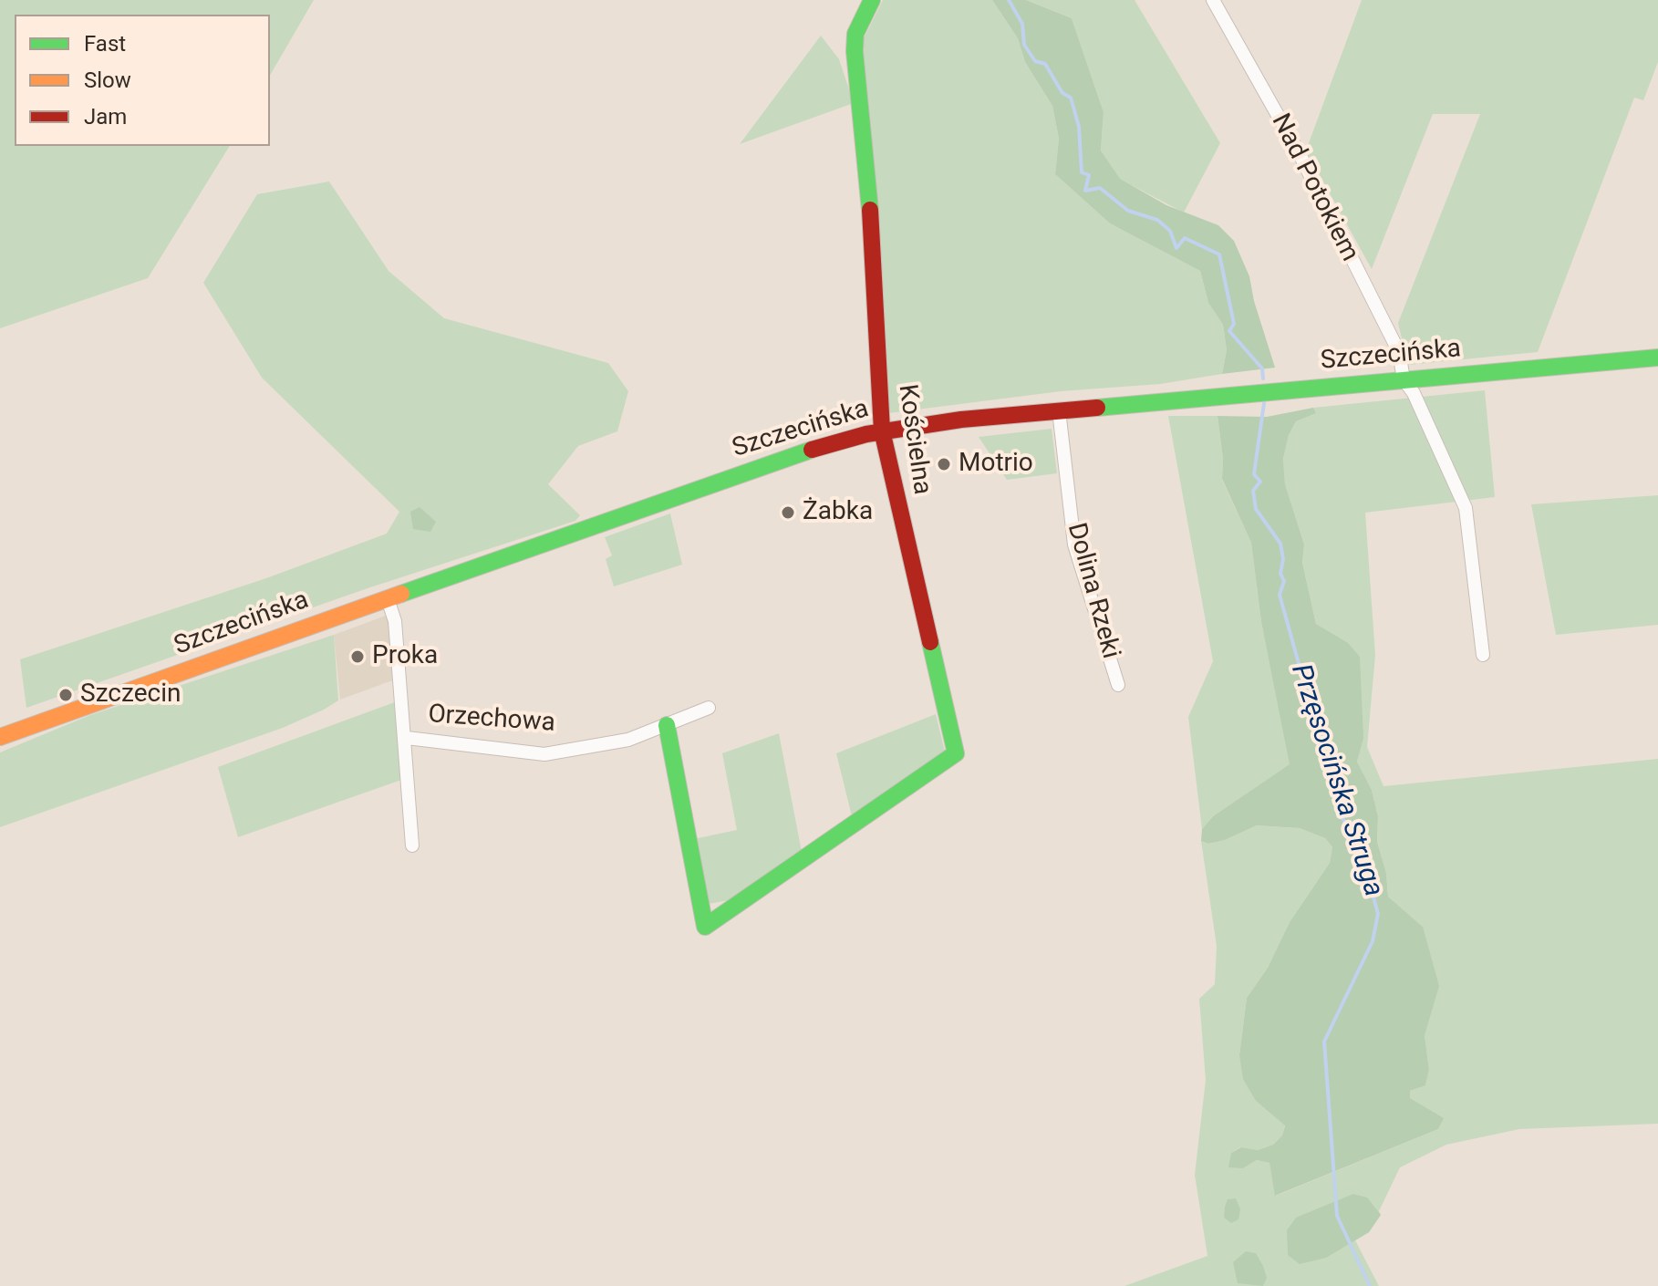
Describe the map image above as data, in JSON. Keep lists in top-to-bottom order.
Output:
{
  "streets": {
    "street": [
      "Nad Potokiem",
      "Szczecińska",
      "Kościelna",
      "Dolina Rzeki",
      "Orzechowa"
    ]
  },
  "crossings": [
    ["Nad Potokiem", "Szczecińska"],
    ["Szczecińska", "Kościelna"],
    ["Szczecińska", "Dolina Rzeki"],
    ["Szczecińska", "Orzechowa"],
    ["Kościelna", "Orzechowa"]
  ],
  "water": ["Przęsocińska Struga"],
  "places": [
    "Motrio",
    "Żabka",
    "Proka",
    "Szczecin"
  ],
  "legend": ["Fast", "Slow", "Jam"]
}
